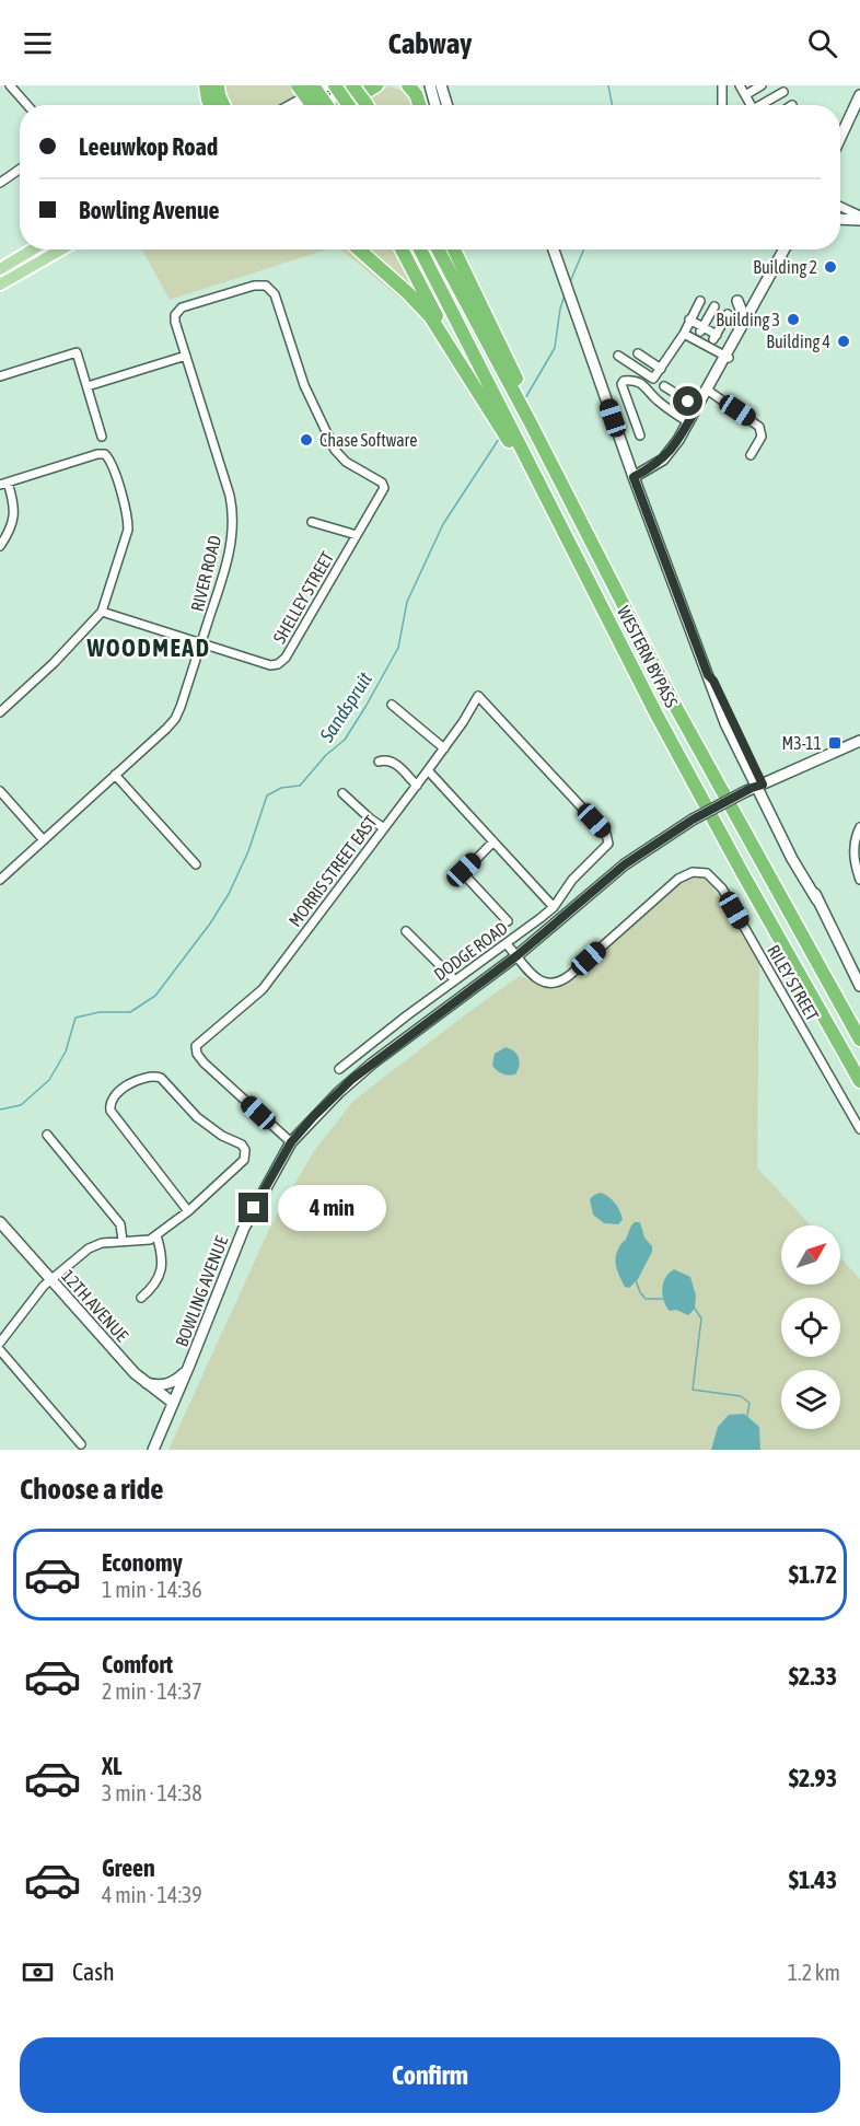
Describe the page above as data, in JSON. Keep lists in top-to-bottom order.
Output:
{
  "streets": {
    "highway": ["WESTERN BYPASS"],
    "main road": ["BOWLING AVENUE", "12TH AVENUE"],
    "street": [
      "RIVER ROAD",
      "SHELLEY STREET",
      "MORRIS STREET EAST",
      "DODGE ROAD",
      "RILEY STREET"
    ]
  },
  "crossings": [
    ["RIVER ROAD", "SHELLEY STREET"],
    ["MORRIS STREET EAST", "DODGE ROAD"],
    ["MORRIS STREET EAST", "BOWLING AVENUE"],
    ["DODGE ROAD", "RILEY STREET"],
    ["RILEY STREET", "BOWLING AVENUE"],
    ["BOWLING AVENUE", "12TH AVENUE"]
  ],
  "districts": ["WOODMEAD"],
  "water": ["Sandspruit"],
  "places": {
    "other": [
      "Building 2",
      "Building 3",
      "Building 4",
      "Chase Software"
    ],
    "transit": ["M3-11"]
  },
  "north": "top right",
  "page": {
    "header": "Cabway",
    "banner": ["Leeuwkop Road", "Bowling Avenue"],
    "bubble": "4 min",
    "heading": "Choose a ride",
    "list": [
      {
        "name": "Economy",
        "note": "1 min · 14:36",
        "value": "$1.72"
      },
      {
        "name": "Comfort",
        "note": "2 min · 14:37",
        "value": "$2.33"
      },
      {
        "name": "XL",
        "note": "3 min · 14:38",
        "value": "$2.93"
      },
      {
        "name": "Green",
        "note": "4 min · 14:39",
        "value": "$1.43"
      }
    ],
    "pay": ["Cash", "1.2 km"],
    "buttons": "Confirm"
  }
}
